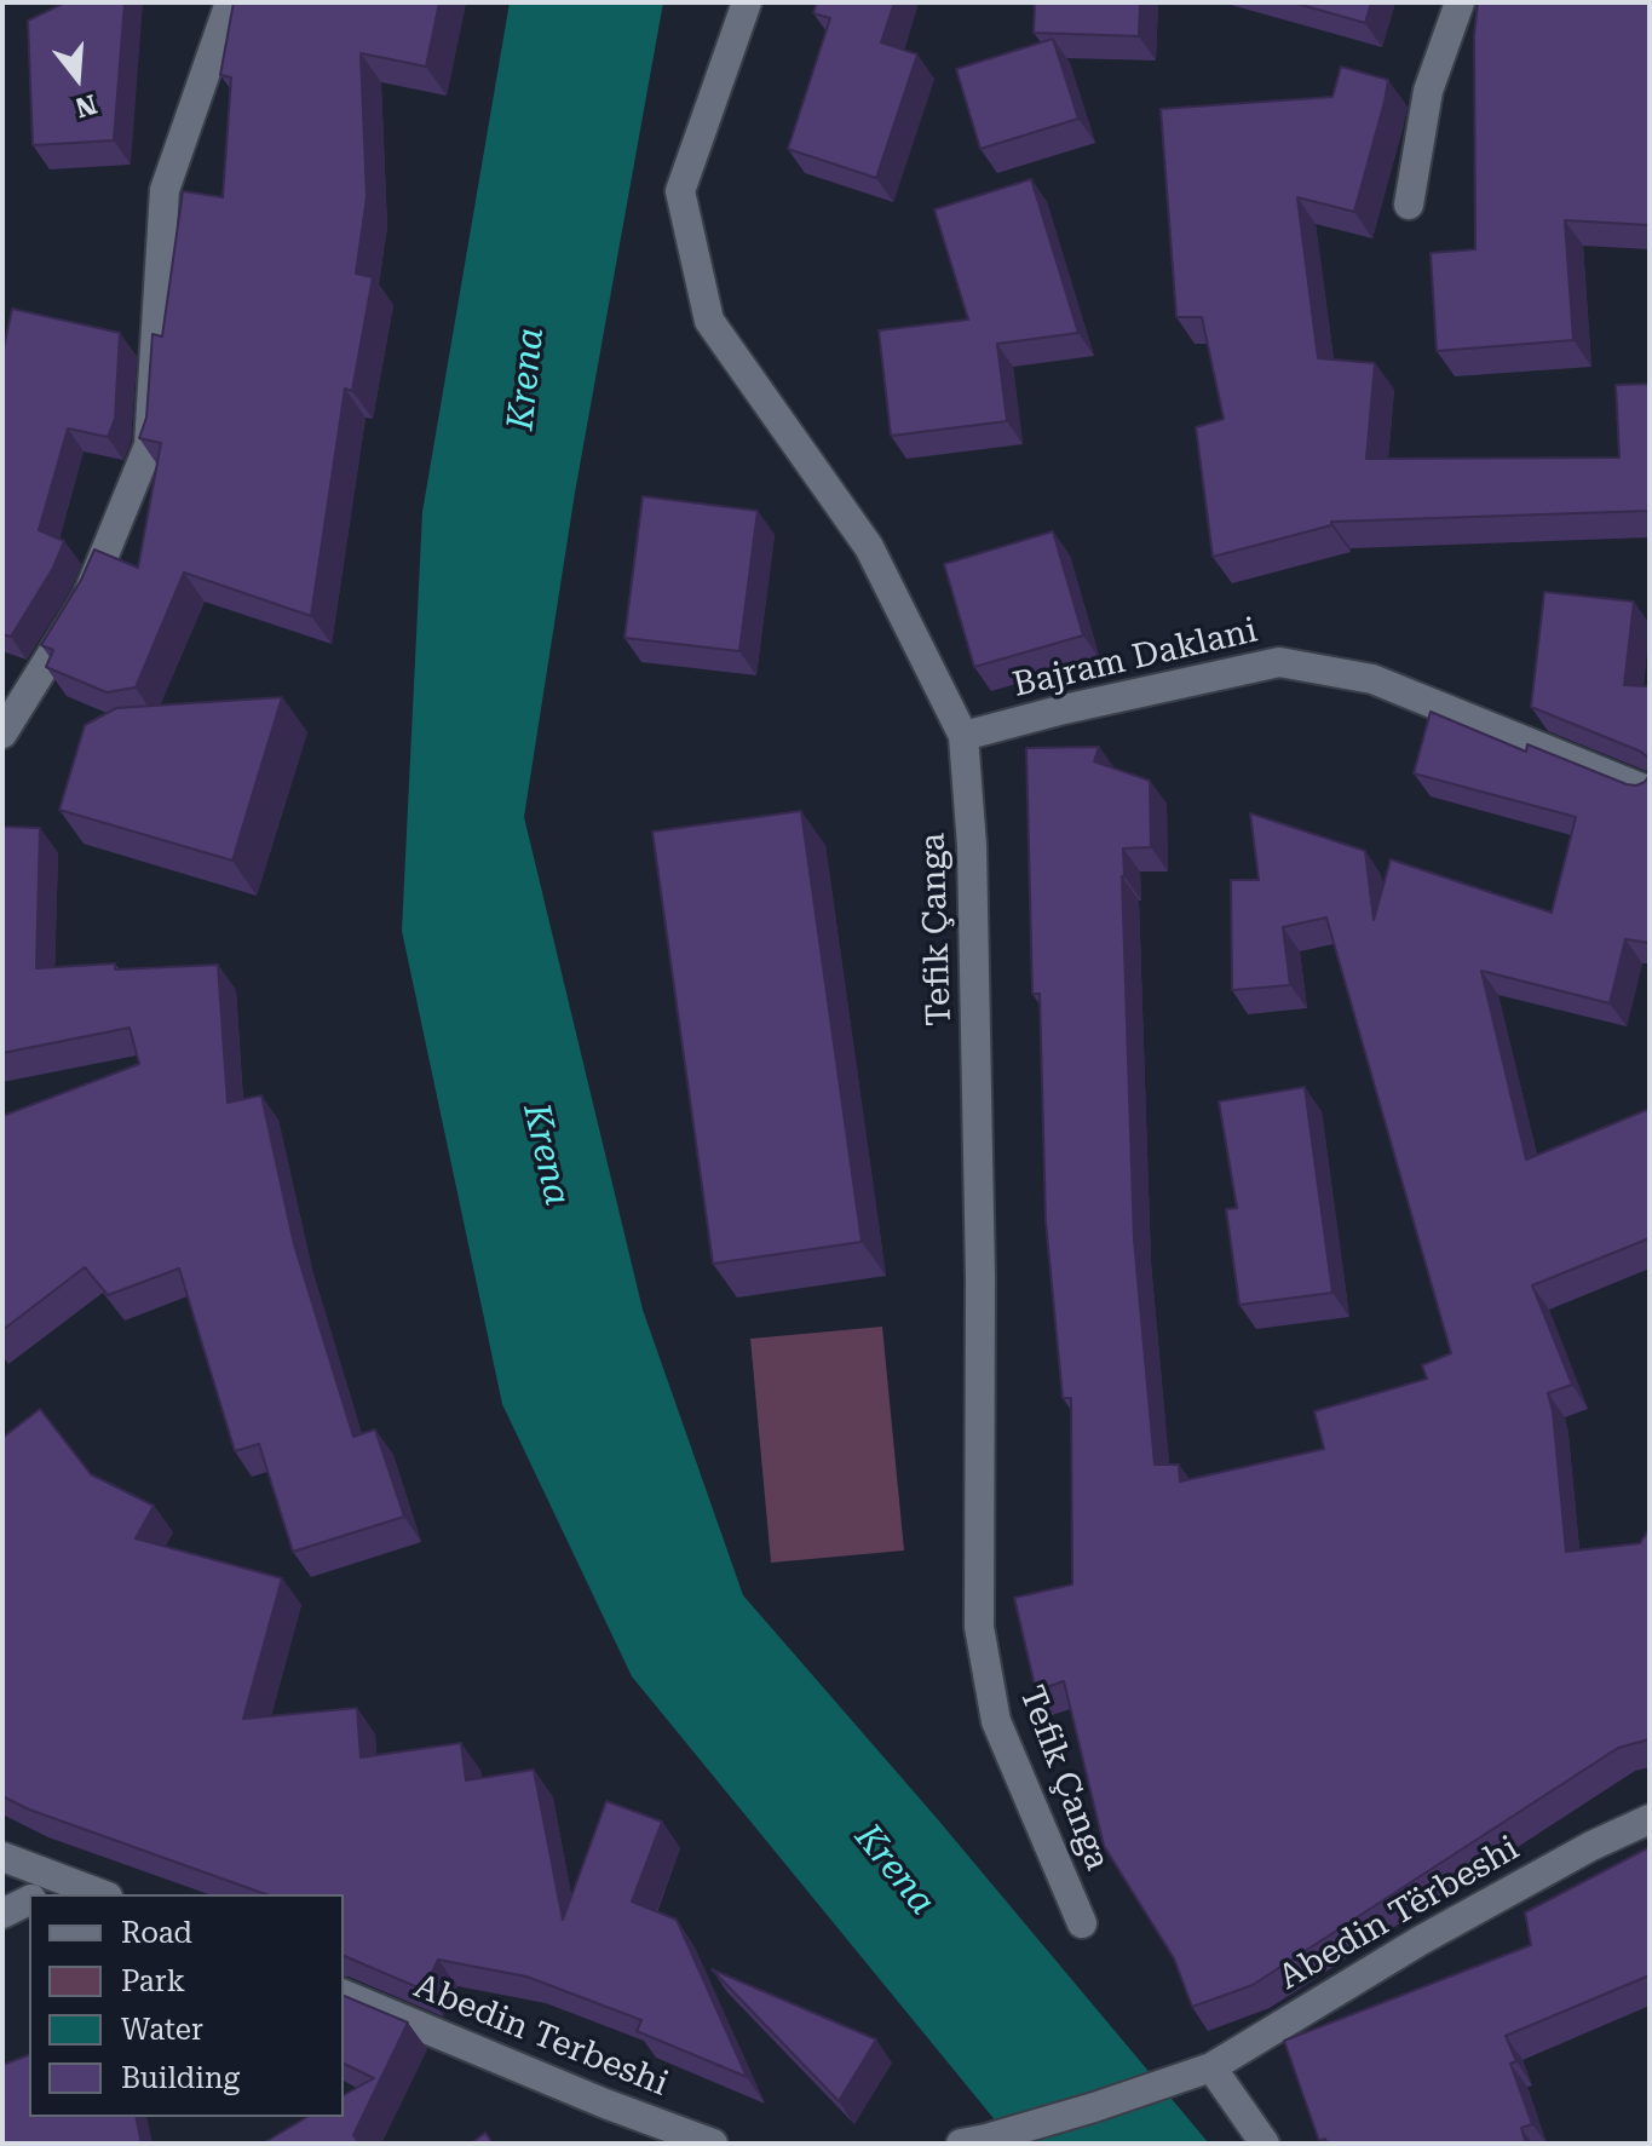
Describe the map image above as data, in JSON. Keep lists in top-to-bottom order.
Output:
{
  "streets": {
    "street": [
      "Bajram Daklani",
      "Tefik Çanga",
      "Abedin Tërbeshi",
      "Abedin Terbeshi"
    ]
  },
  "crossings": [
    ["Bajram Daklani", "Tefik Çanga"]
  ],
  "water": ["Krena"],
  "legend": [
    "Road",
    "Park",
    "Water",
    "Building"
  ],
  "north": "bottom"
}
